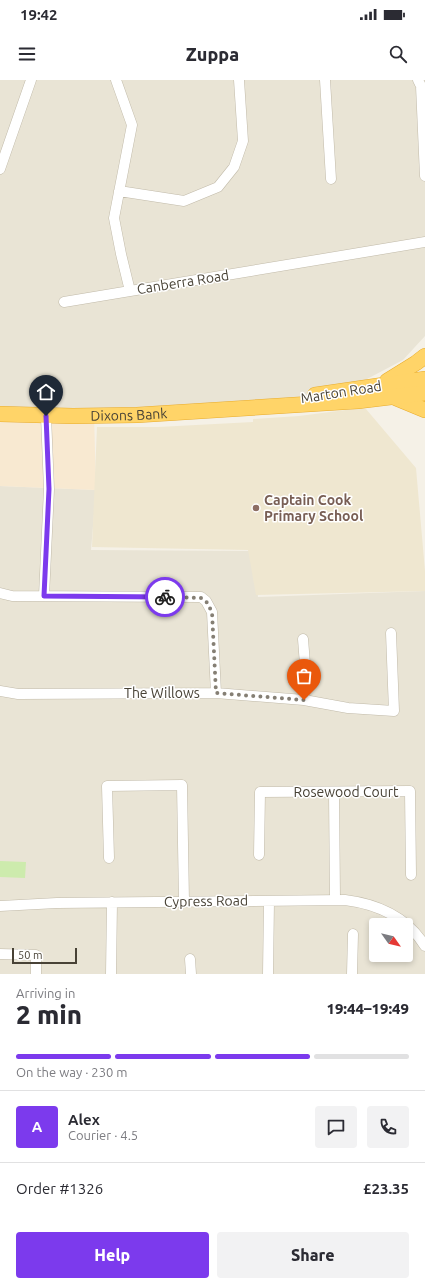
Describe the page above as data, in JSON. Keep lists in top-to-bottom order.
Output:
{
  "streets": {
    "highway": ["Marton Road", "Dixons Bank"],
    "street": [
      "Canberra Road",
      "The Willows",
      "Rosewood Court",
      "Cypress Road"
    ]
  },
  "crossings": [
    ["Marton Road", "Dixons Bank"]
  ],
  "places": ["Captain Cook Primary School"],
  "scale_bar": "50 m",
  "north": "bottom right",
  "page": {
    "status": "19:42",
    "header": "Zuppa",
    "scale": "50 m",
    "heading": ["2 min", "Arriving in", "19:44–19:49"],
    "panel": [
      "Alex",
      "Courier · 4.5",
      "Order #1326",
      "£23.35"
    ],
    "bar": "On the way · 230 m",
    "round": "A",
    "buttons": ["Help", "Share"]
  }
}
